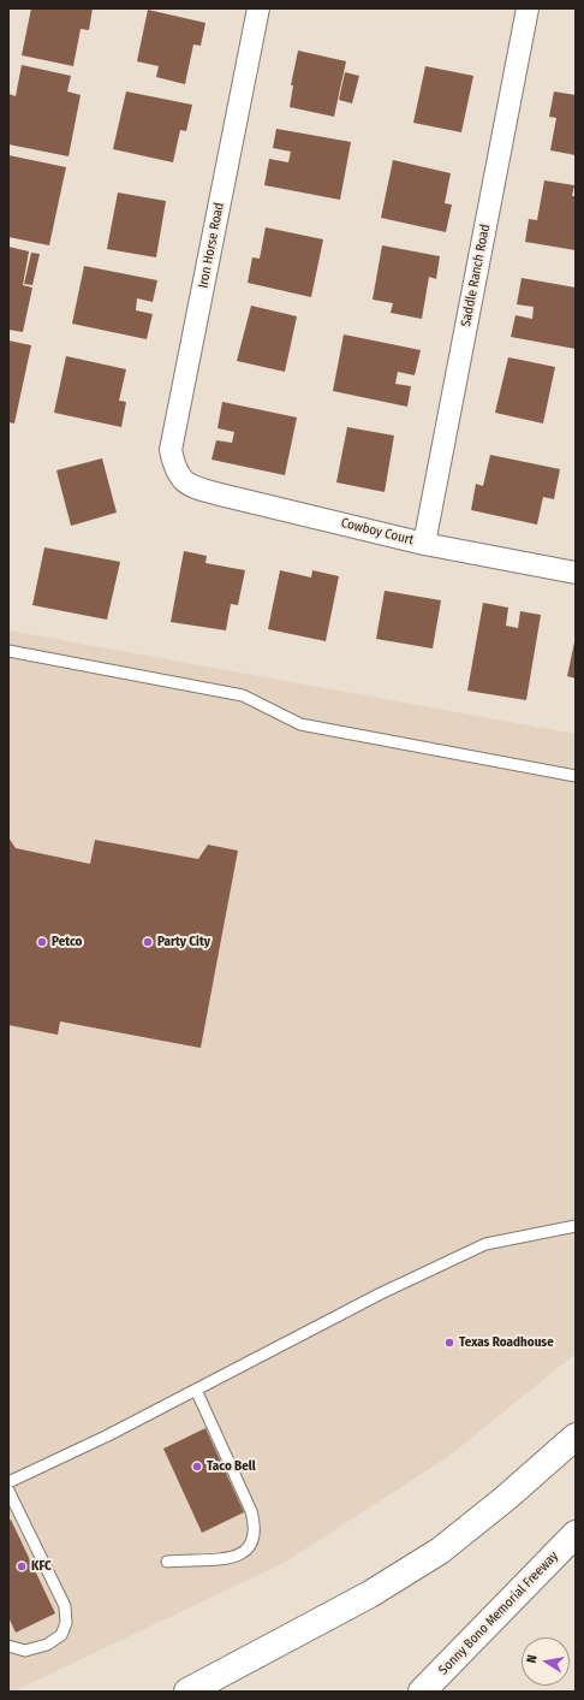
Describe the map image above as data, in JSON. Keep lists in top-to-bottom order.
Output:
{
  "streets": {
    "highway": ["Sonny Bono Memorial Freeway"],
    "street": ["Iron Horse Road", "Saddle Ranch Road", "Cowboy Court"]
  },
  "crossings": [
    ["Iron Horse Road", "Cowboy Court"],
    ["Saddle Ranch Road", "Cowboy Court"]
  ],
  "places": [
    "Petco",
    "Party City",
    "Texas Roadhouse",
    "Taco Bell",
    "KFC"
  ],
  "north": "left"
}
